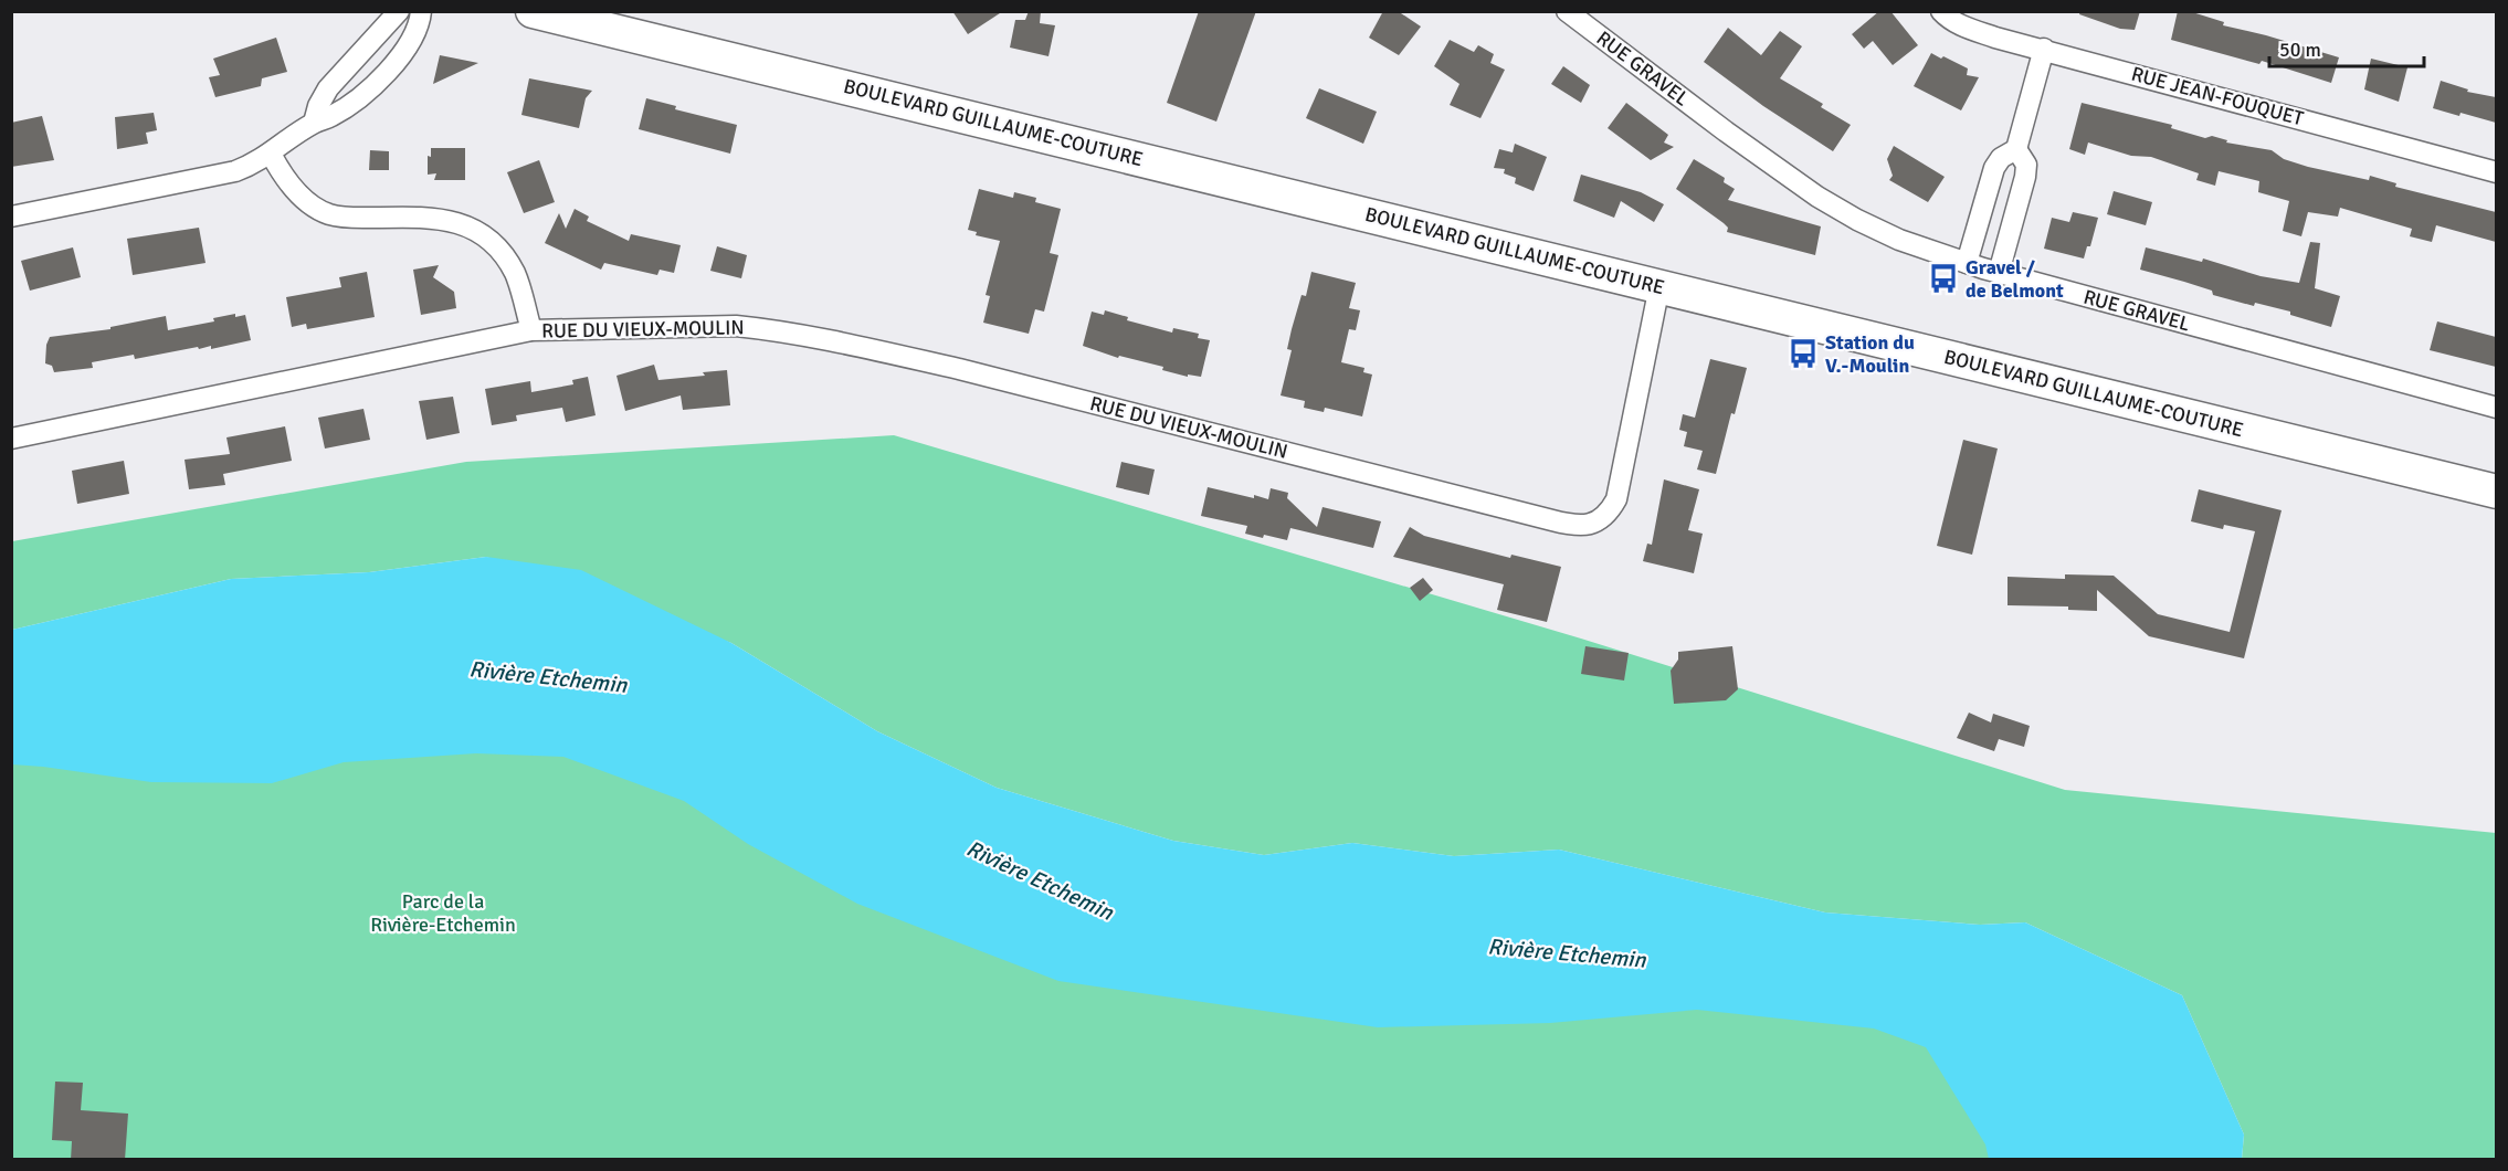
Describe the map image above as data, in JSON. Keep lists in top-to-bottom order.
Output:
{
  "streets": {
    "main road": ["BOULEVARD GUILLAUME-COUTURE"],
    "street": ["RUE GRAVEL", "RUE JEAN-FOUQUET", "RUE DU VIEUX-MOULIN"]
  },
  "crossings": [
    ["BOULEVARD GUILLAUME-COUTURE", "RUE DU VIEUX-MOULIN"]
  ],
  "water": ["Rivière Etchemin"],
  "parks": ["Parc de la Rivière-Etchemin"],
  "places": {
    "bus stop": ["Gravel / de Belmont", "Station du V.-Moulin"]
  },
  "scale_bar": "50 m"
}
